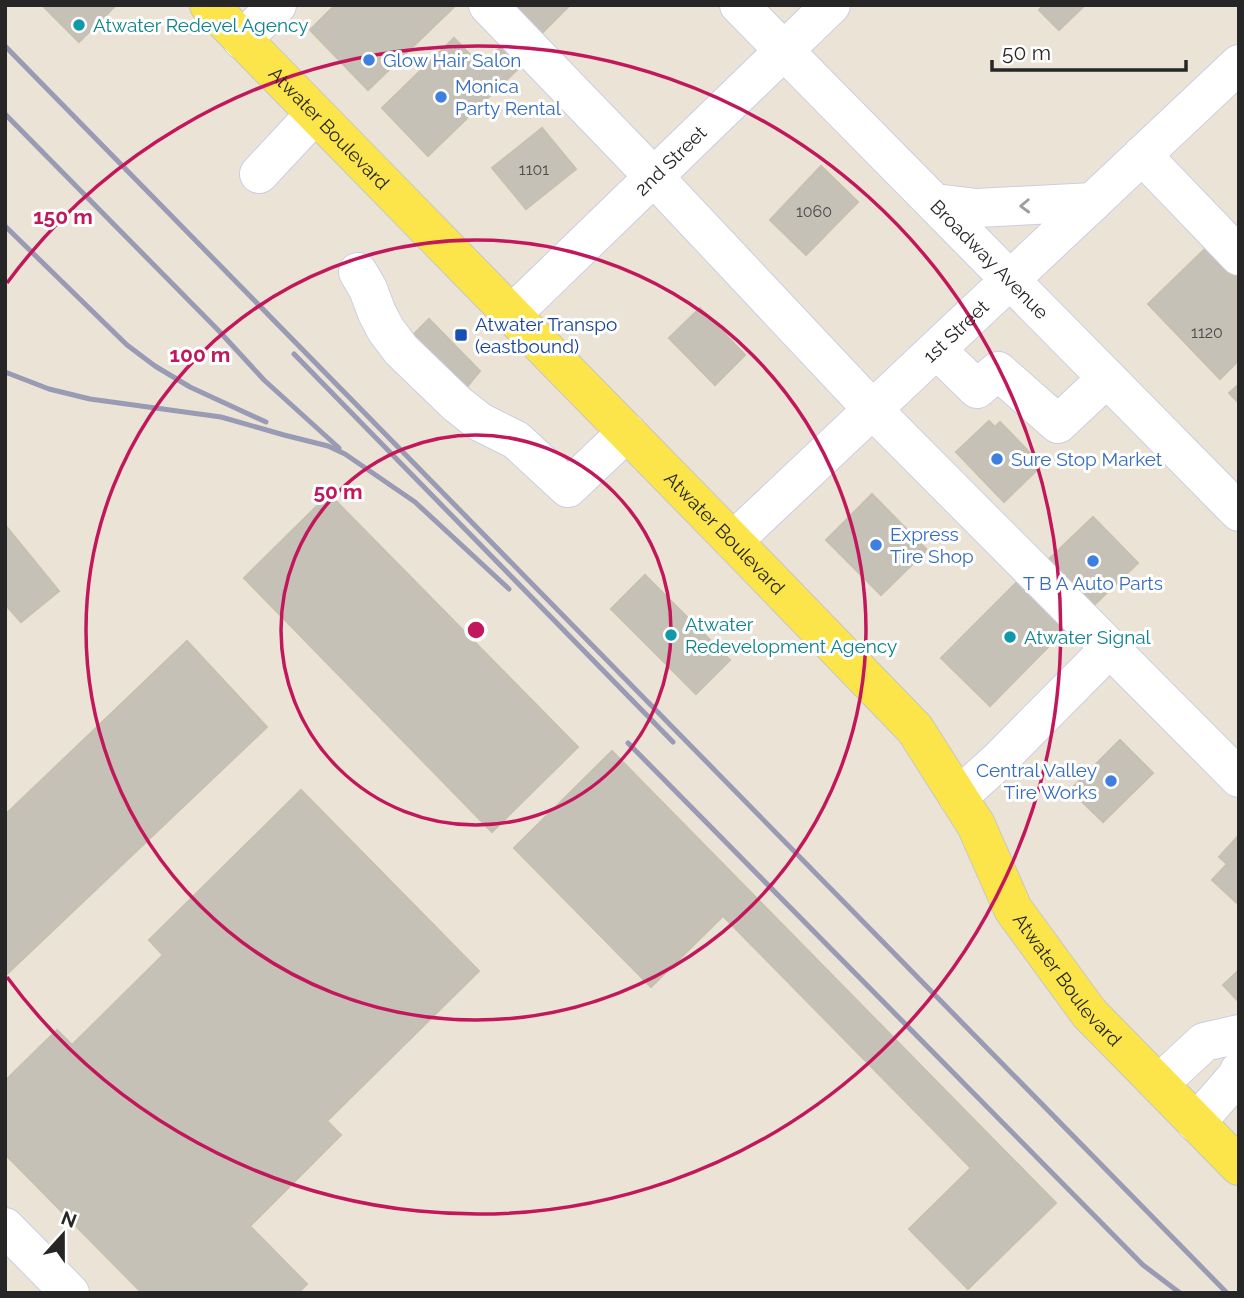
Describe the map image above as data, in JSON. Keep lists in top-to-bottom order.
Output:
{
  "streets": {
    "main road": ["Atwater Boulevard"],
    "street": ["2nd Street", "Broadway Avenue", "1st Street"]
  },
  "crossings": [
    ["Atwater Boulevard", "2nd Street"],
    ["Atwater Boulevard", "1st Street"],
    ["2nd Street", "Broadway Avenue"],
    ["Broadway Avenue", "1st Street"]
  ],
  "places": {
    "other": [
      "Atwater Redevel Agency",
      "Glow Hair Salon",
      "Monica Party Rental",
      "Sure Stop Market",
      "Express Tire Shop",
      "T B A Auto Parts",
      "Atwater Redevelopment Agency",
      "Atwater Signal",
      "Central Valley Tire Works"
    ],
    "transit": ["Atwater Transpo (eastbound)"]
  },
  "house_numbers": ["1101", "1060", "1120"],
  "scale_bar": "50 m",
  "north": "top",
  "rings": ["150 m", "100 m", "50 m"]
}
